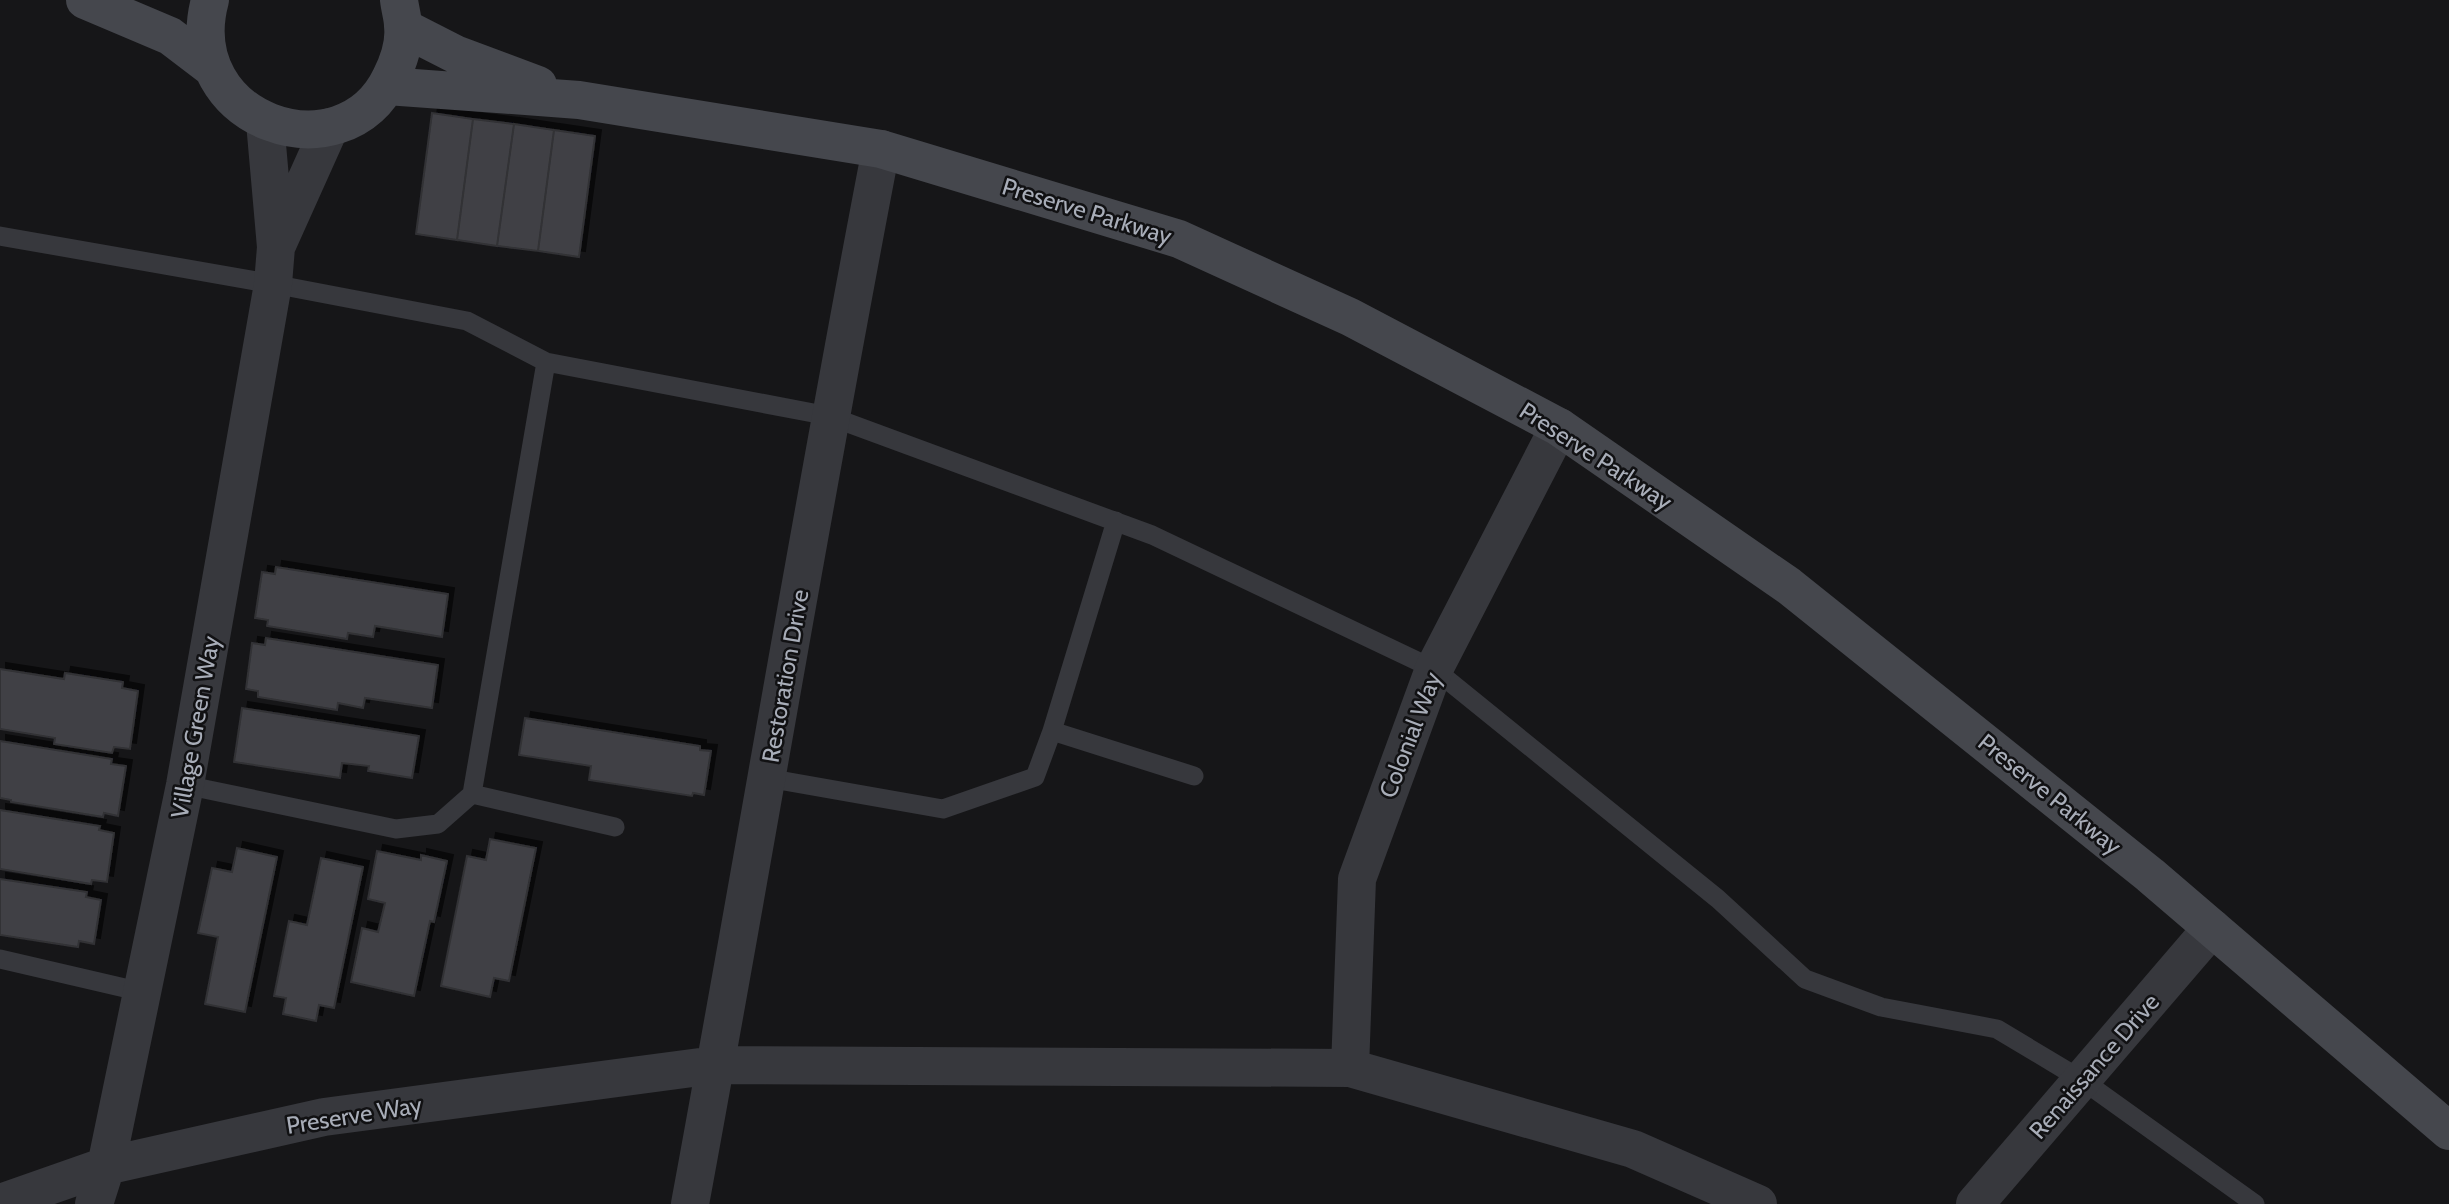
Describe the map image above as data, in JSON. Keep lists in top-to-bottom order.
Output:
{
  "streets": {
    "street": [
      "Preserve Parkway",
      "Restoration Drive",
      "Village Green Way",
      "Colonial Way",
      "Renaissance Drive",
      "Preserve Way"
    ]
  },
  "crossings": [
    ["Preserve Parkway", "Restoration Drive"],
    ["Preserve Parkway", "Village Green Way"],
    ["Preserve Parkway", "Colonial Way"],
    ["Preserve Parkway", "Renaissance Drive"],
    ["Restoration Drive", "Preserve Way"],
    ["Village Green Way", "Preserve Way"],
    ["Colonial Way", "Preserve Way"]
  ]
}
